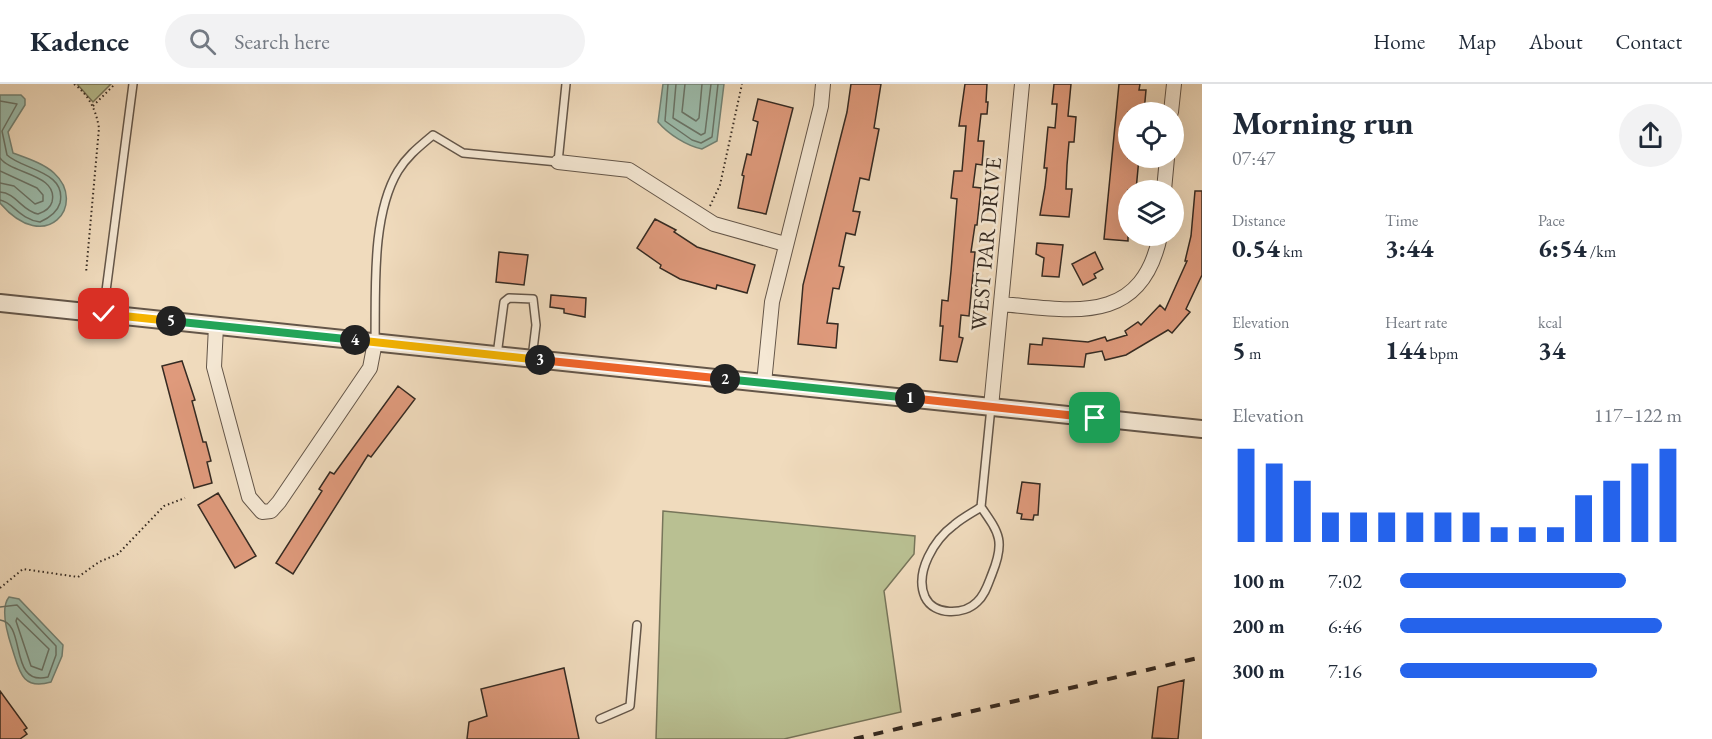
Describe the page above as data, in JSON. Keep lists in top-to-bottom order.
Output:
{
  "streets": {
    "street": ["WEST PAR DRIVE"]
  },
  "page": {
    "header": "Kadence",
    "search": "Search here",
    "nav": [
      "Home",
      "Map",
      "About",
      "Contact"
    ],
    "heading": ["Morning run", "07:47"],
    "stats": [
      ["Distance", "0.54 km"],
      ["Time", "3:44"],
      ["Pace", "6:54 /km"],
      ["Elevation", "5 m"],
      ["Heart rate", "144 bpm"],
      ["kcal", "34"]
    ],
    "pins": [
      "5",
      "4",
      "3",
      "2",
      "1"
    ],
    "chart": ["Elevation", "117–122 m"],
    "list": [
      {
        "name": "100 m",
        "note": "7:02"
      },
      {
        "name": "200 m",
        "note": "6:46"
      },
      {
        "name": "300 m",
        "note": "7:16"
      }
    ]
  }
}
